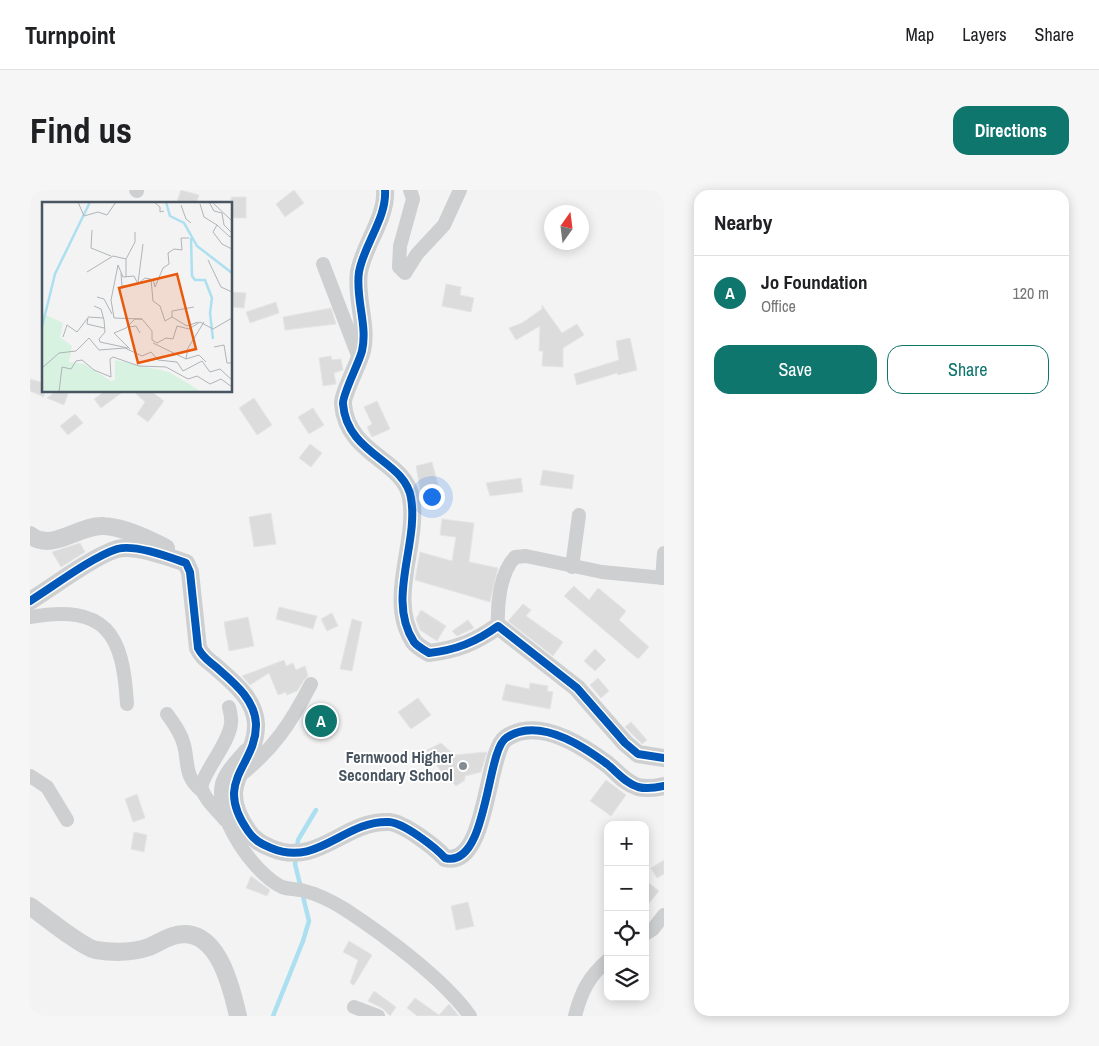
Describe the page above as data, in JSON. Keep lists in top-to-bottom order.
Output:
{
  "places": ["Fernwood Higher Secondary School"],
  "north": "top",
  "page": {
    "header": "Turnpoint",
    "nav": ["Map", "Layers", "Share"],
    "buttons": [
      "Directions",
      ["Save", "Share"]
    ],
    "title": "Find us",
    "heading": "Nearby",
    "list": [
      {
        "mark": "A",
        "name": "Jo Foundation",
        "note": "Office",
        "value": "120 m"
      }
    ],
    "pins": "A",
    "map_buttons": ["+", "−"]
  }
}
